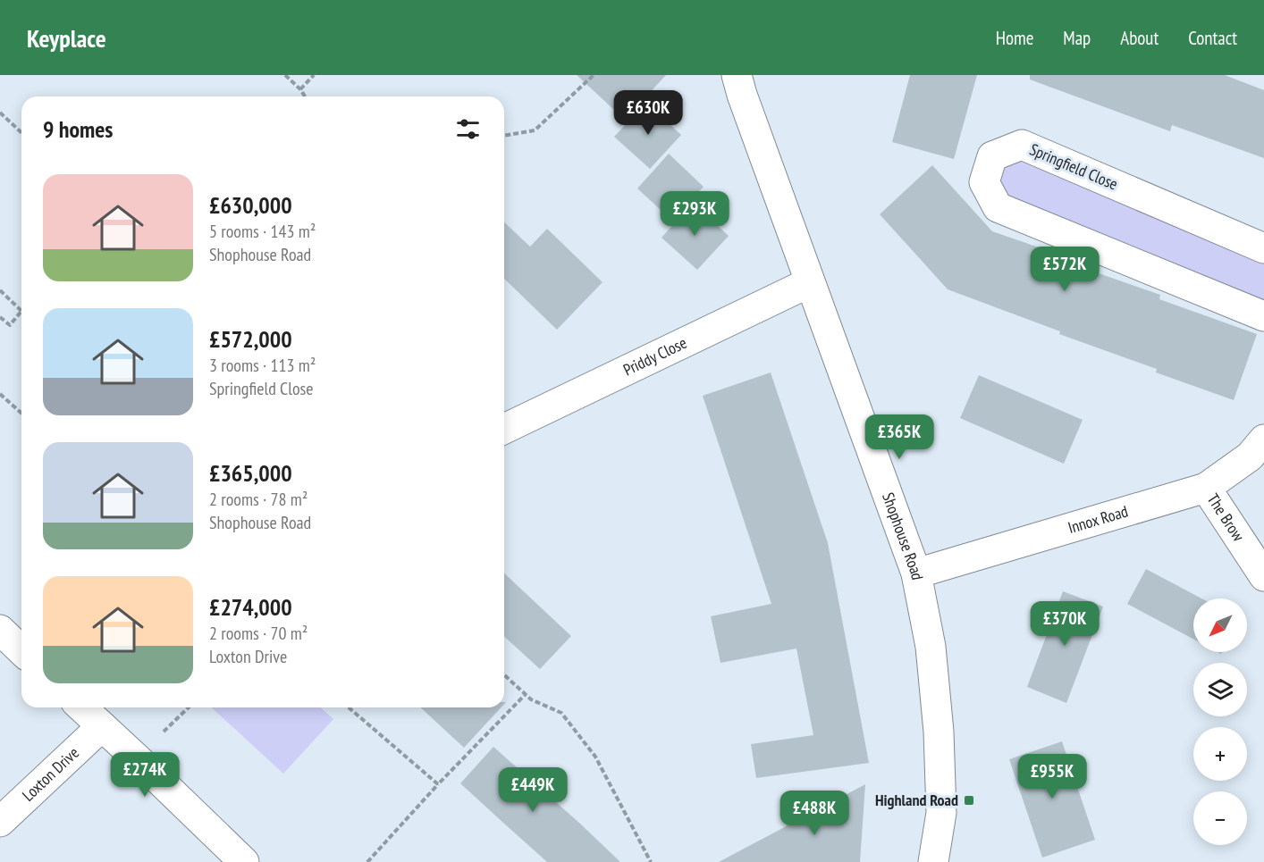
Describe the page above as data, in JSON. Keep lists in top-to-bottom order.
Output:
{
  "streets": {
    "street": [
      "Springfield Close",
      "Priddy Close",
      "The Brow",
      "Innox Road",
      "Shophouse Road",
      "Loxton Drive"
    ]
  },
  "crossings": [
    ["Priddy Close", "Shophouse Road"],
    ["The Brow", "Innox Road"],
    ["Innox Road", "Shophouse Road"]
  ],
  "places": {
    "transit": ["Highland Road"]
  },
  "north": "bottom left",
  "page": {
    "header": "Keyplace",
    "nav": [
      "Home",
      "Map",
      "About",
      "Contact"
    ],
    "price": [
      "£630K",
      "£293K",
      "£572K",
      "£365K",
      "£370K",
      "£274K",
      "£955K",
      "£449K",
      "£488K"
    ],
    "heading": "9 homes",
    "list": [
      {
        "name": "£630,000",
        "note": "5 rooms · 143 m² · Shophouse Road"
      },
      {
        "name": "£572,000",
        "note": "3 rooms · 113 m² · Springfield Close"
      },
      {
        "name": "£365,000",
        "note": "2 rooms · 78 m² · Shophouse Road"
      },
      {
        "name": "£274,000",
        "note": "2 rooms · 70 m² · Loxton Drive"
      }
    ],
    "map_buttons": ["+", "−"]
  }
}
